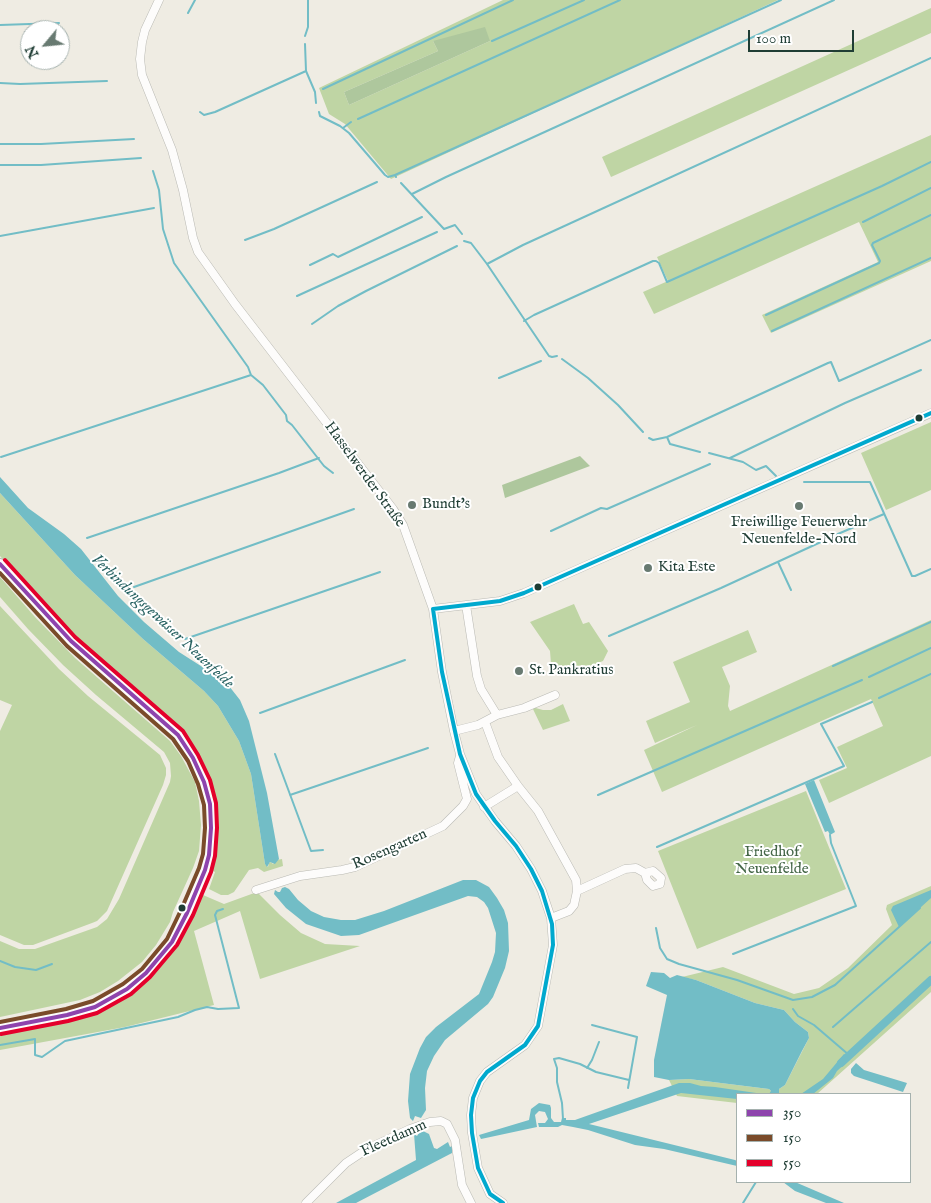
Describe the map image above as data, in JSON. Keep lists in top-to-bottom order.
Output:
{
  "streets": {
    "street": ["Hasselwerder Straße", "Rosengarten", "Fleetdamm"]
  },
  "crossings": [
    ["Hasselwerder Straße", "Rosengarten"]
  ],
  "water": ["Verbindungsgewässer Neuenfelde"],
  "parks": ["Friedhof Neuenfelde"],
  "places": [
    "Bundt's",
    "Freiwillige Feuerwehr Neuenfelde-Nord",
    "Kita Este",
    "St. Pankratius"
  ],
  "lines": ["transit line 550", "transit line 350", "transit line 150"],
  "legend": ["350", "150", "550"],
  "scale_bar": "100 m",
  "north": "bottom left"
}
